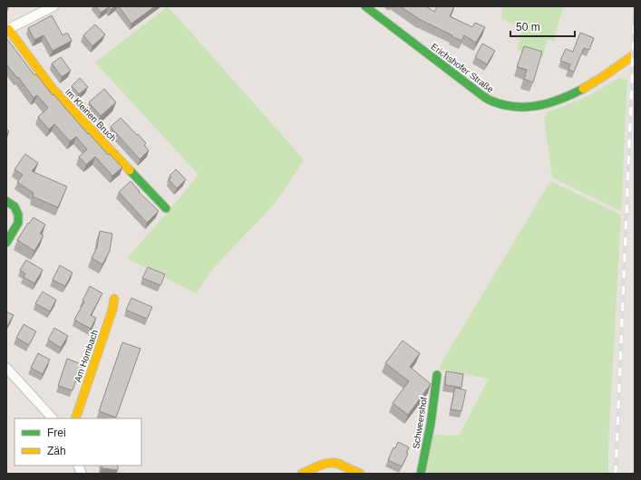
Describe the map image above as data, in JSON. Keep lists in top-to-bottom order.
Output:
{
  "streets": {
    "street": [
      "Erichshofer Straße",
      "Im Kleinen Bruch",
      "Am Hombach",
      "Schweershof"
    ]
  },
  "legend": ["Frei", "Zäh"],
  "scale_bar": "50 m"
}
